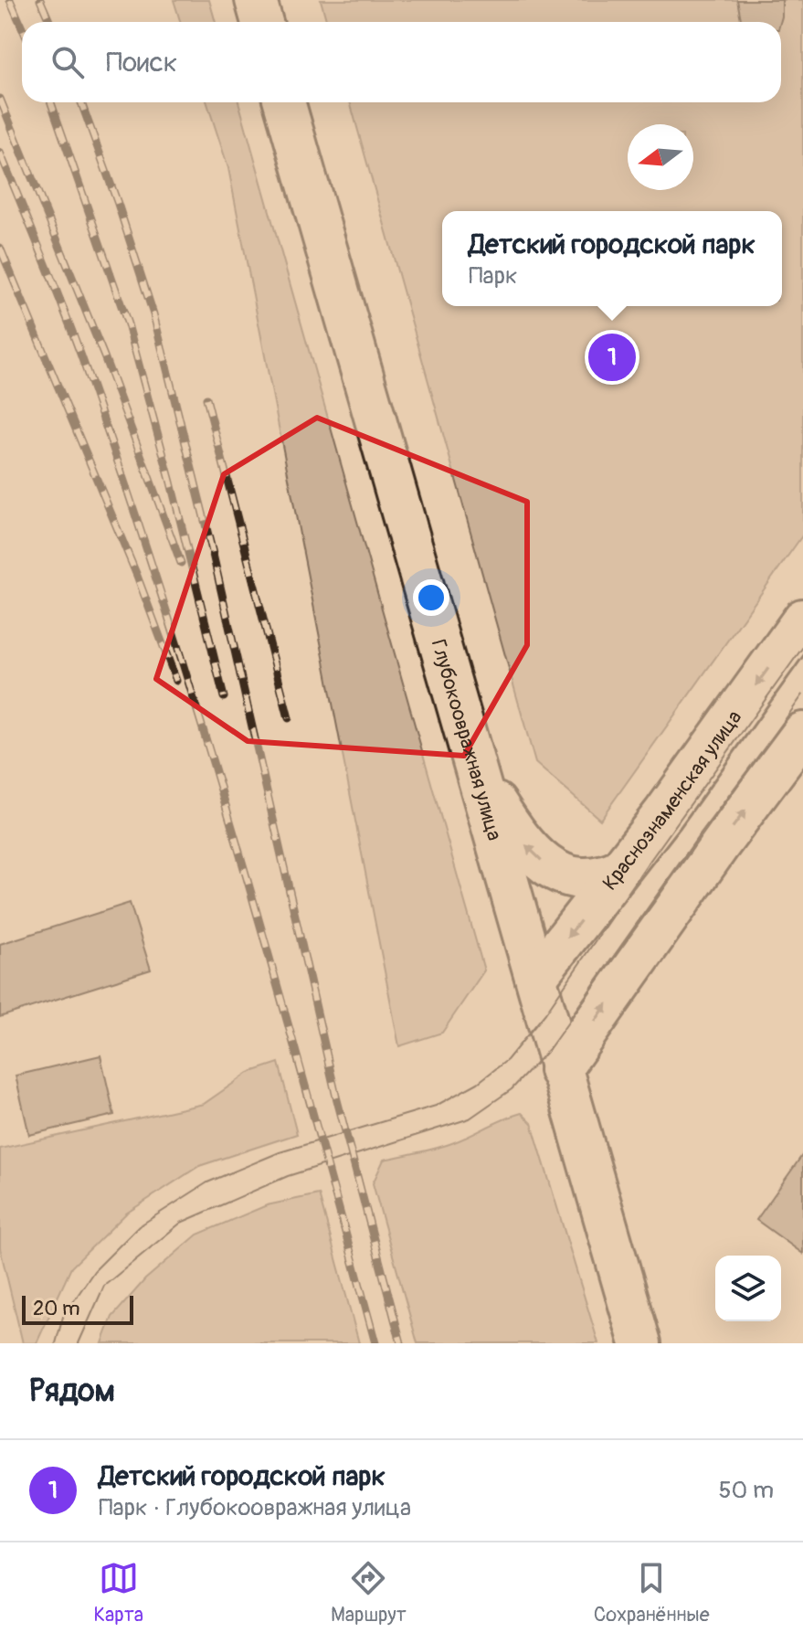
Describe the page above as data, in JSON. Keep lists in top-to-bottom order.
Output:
{
  "streets": {
    "main road": ["Глубокоовражная улица", "Краснознаменская улица"]
  },
  "crossings": [
    ["Глубокоовражная улица", "Краснознаменская улица"]
  ],
  "scale_bar": "20 m",
  "north": "left",
  "page": {
    "search": "Поиск",
    "popup": ["Детский городской парк", "Парк"],
    "pins": "1",
    "scale": "20 m",
    "heading": "Рядом",
    "list": [
      {
        "mark": "1",
        "name": "Детский городской парк",
        "note": "Парк · Глубокоовражная улица",
        "value": "50 m"
      }
    ],
    "nav": ["Карта", "Маршрут", "Сохранённые"]
  }
}
